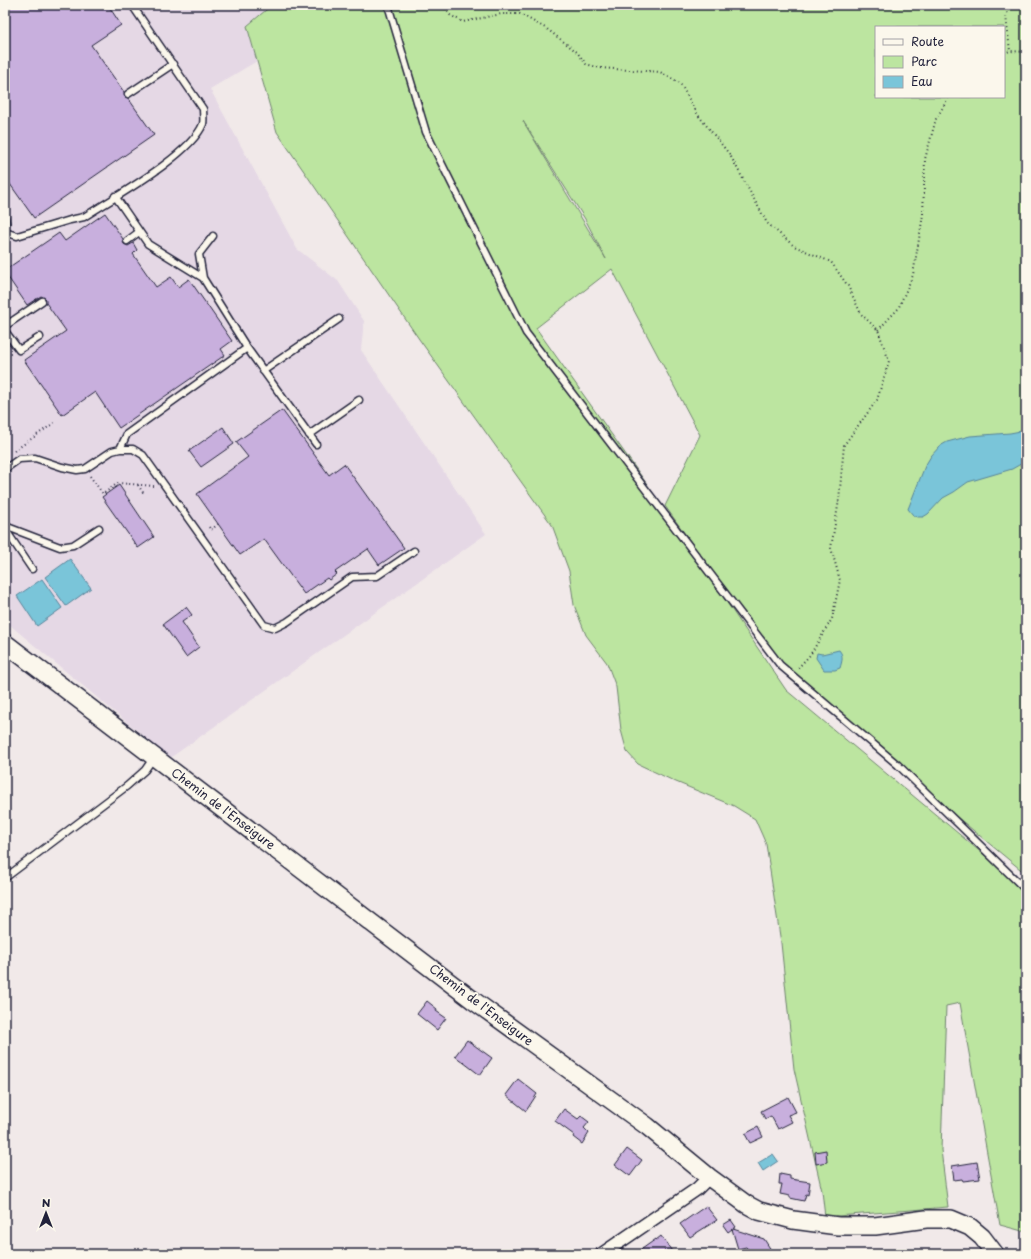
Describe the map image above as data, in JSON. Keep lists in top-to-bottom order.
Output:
{
  "streets": {
    "street": ["Chemin de l'Enseigure"]
  },
  "legend": ["Route", "Parc", "Eau"],
  "north": "top"
}
